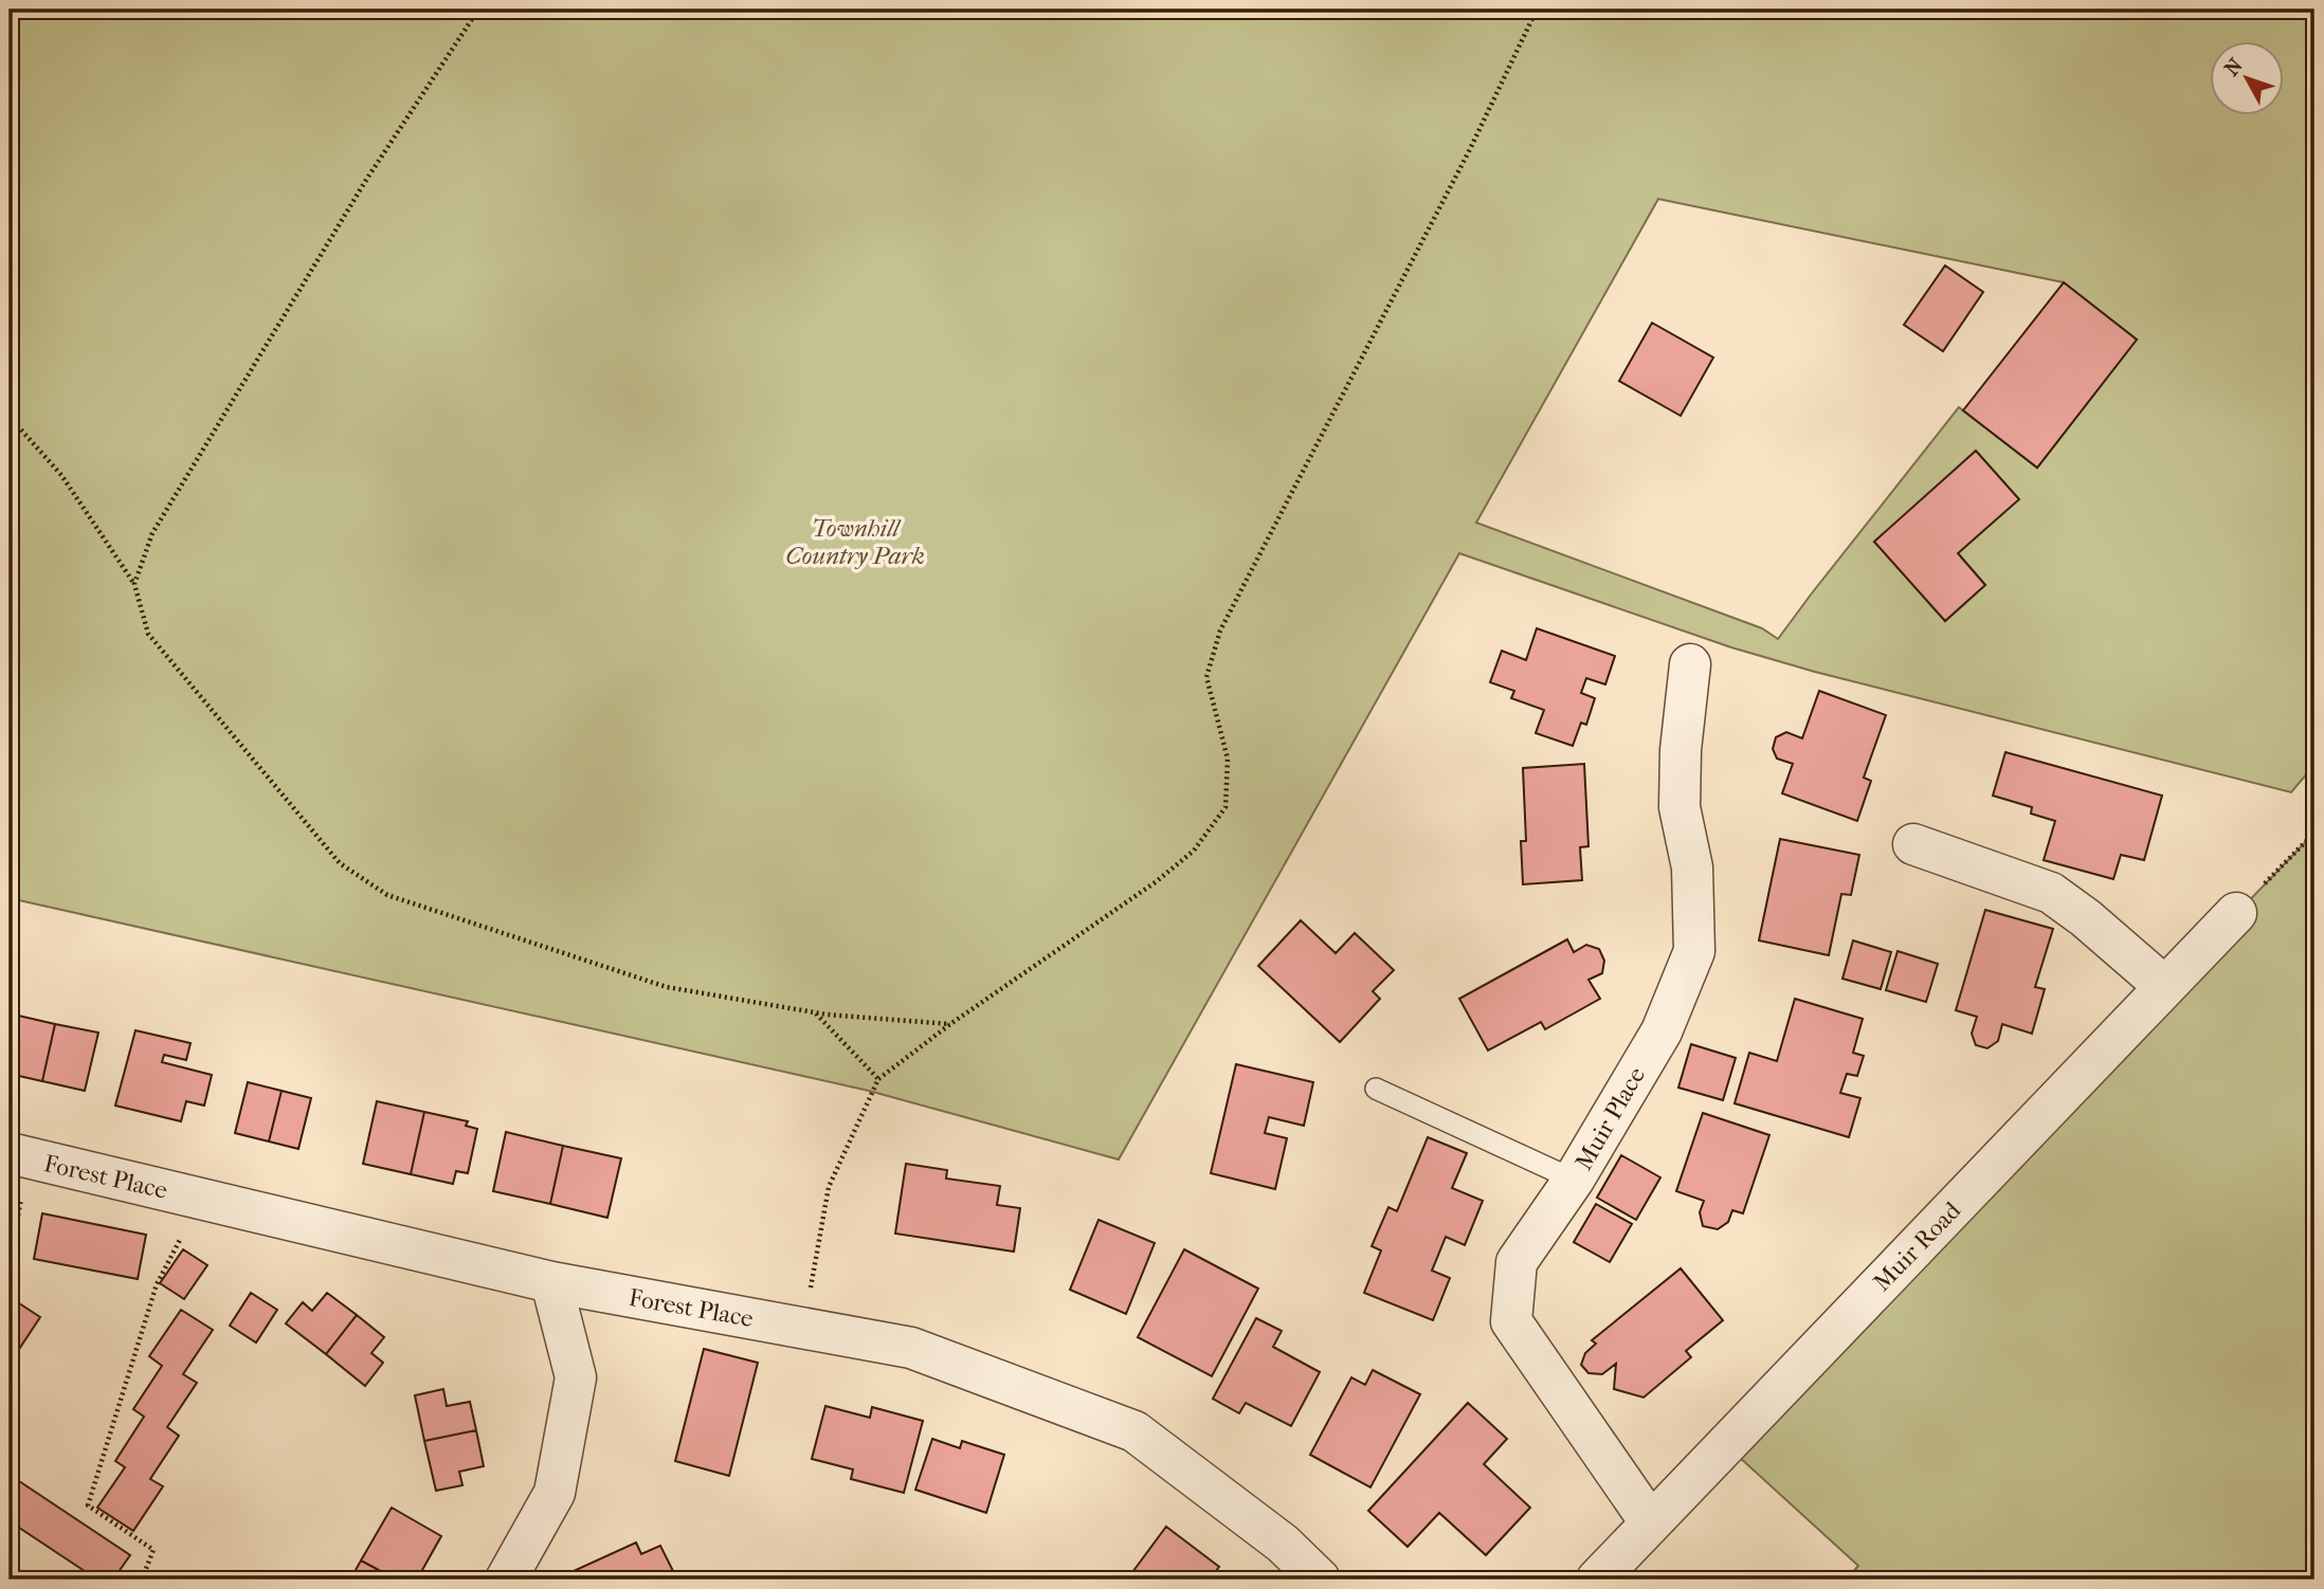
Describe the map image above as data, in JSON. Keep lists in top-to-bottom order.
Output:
{
  "streets": {
    "street": ["Muir Place", "Forest Place", "Muir Road"]
  },
  "crossings": [
    ["Muir Place", "Muir Road"]
  ],
  "parks": ["Townhill Country Park"],
  "north": "top left"
}
